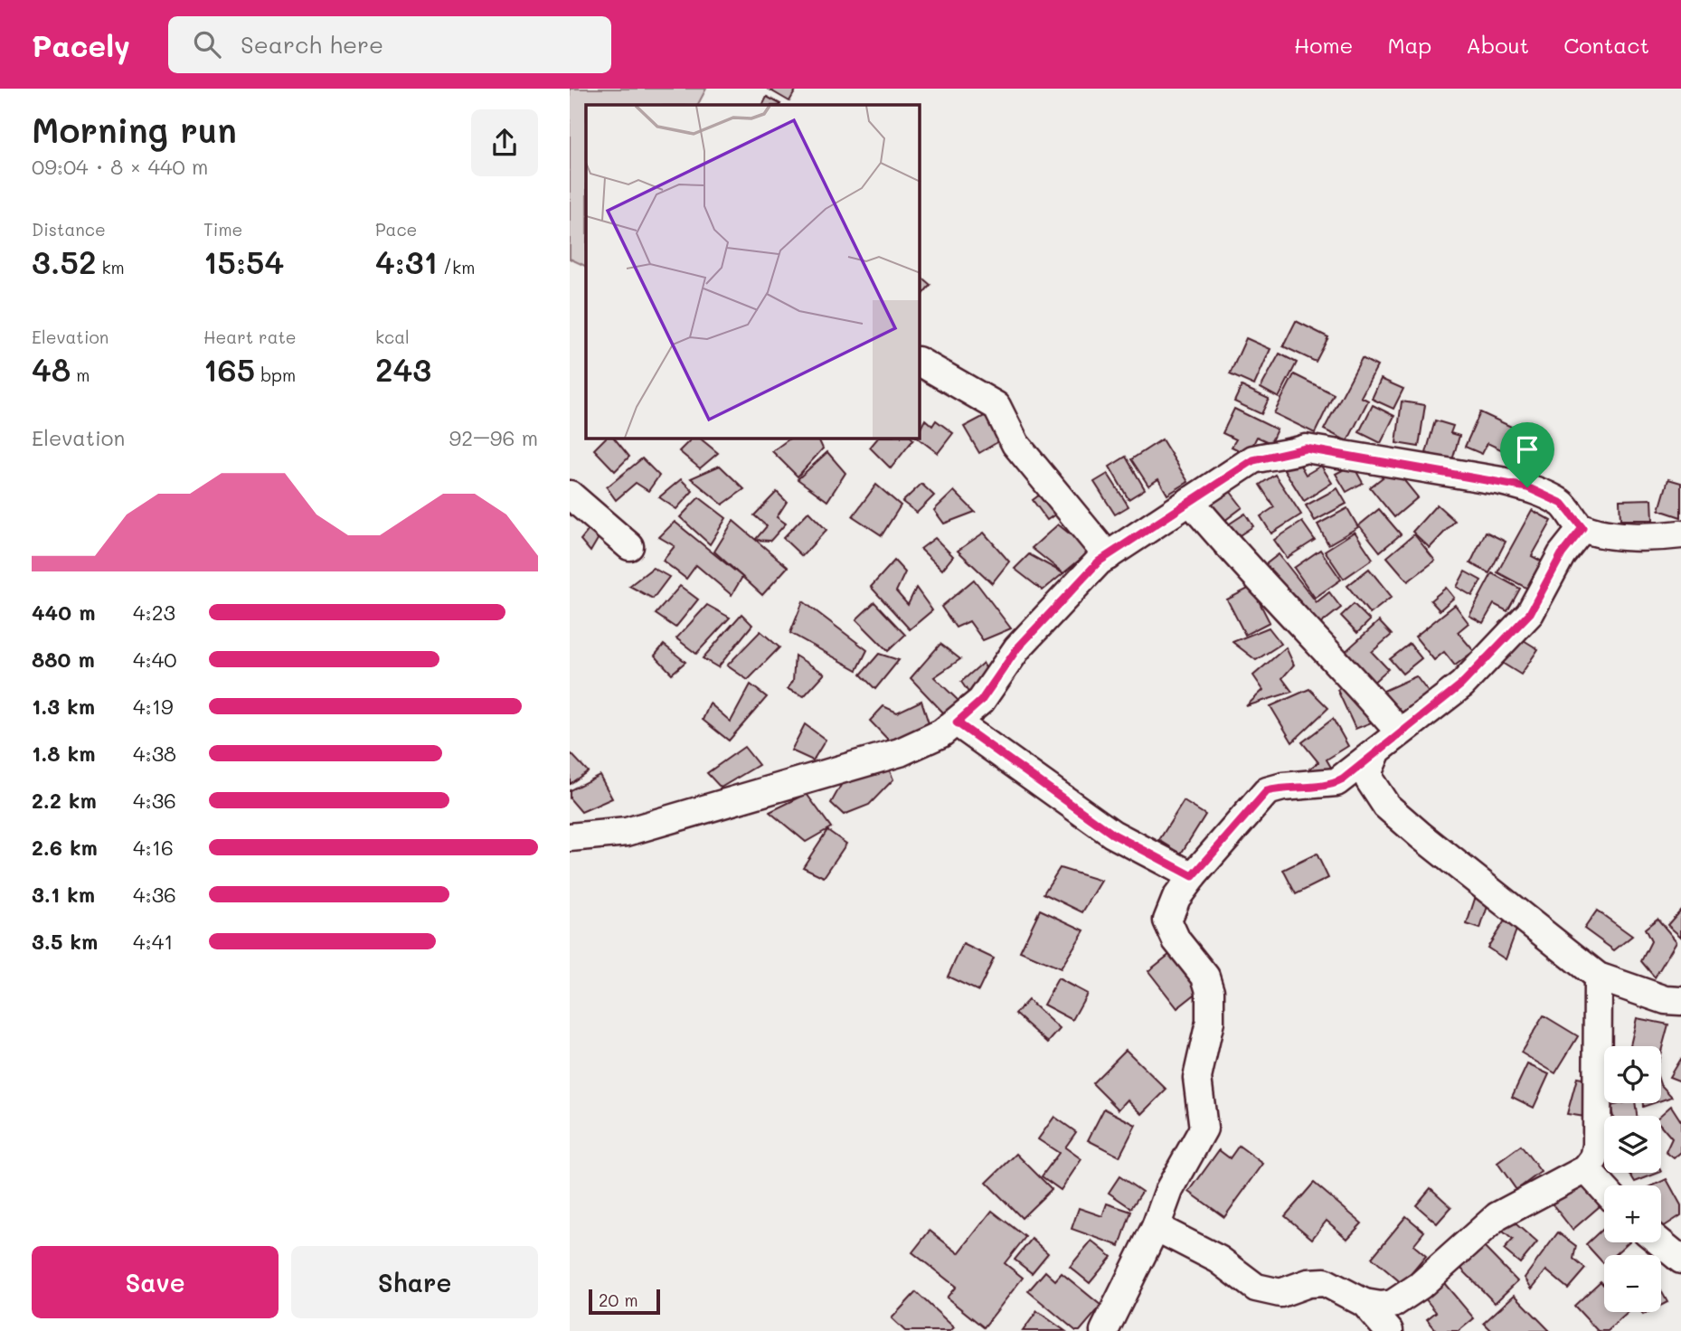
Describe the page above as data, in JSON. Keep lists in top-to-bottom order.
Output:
{
  "scale_bar": "20 m",
  "page": {
    "header": "Pacely",
    "search": "Search here",
    "nav": [
      "Home",
      "Map",
      "About",
      "Contact"
    ],
    "heading": ["Morning run", "09:04 · 8 × 440 m"],
    "stats": [
      ["Distance", "3.52 km"],
      ["Time", "15:54"],
      ["Pace", "4:31 /km"],
      ["Elevation", "48 m"],
      ["Heart rate", "165 bpm"],
      ["kcal", "243"]
    ],
    "chart": ["Elevation", "92–96 m"],
    "list": [
      {
        "name": "440 m",
        "note": "4:23"
      },
      {
        "name": "880 m",
        "note": "4:40"
      },
      {
        "name": "1.3 km",
        "note": "4:19"
      },
      {
        "name": "1.8 km",
        "note": "4:38"
      },
      {
        "name": "2.2 km",
        "note": "4:36"
      },
      {
        "name": "2.6 km",
        "note": "4:16"
      },
      {
        "name": "3.1 km",
        "note": "4:36"
      },
      {
        "name": "3.5 km",
        "note": "4:41"
      }
    ],
    "map_buttons": ["+", "−"],
    "buttons": ["Save", "Share"],
    "scale": "20 m"
  }
}
